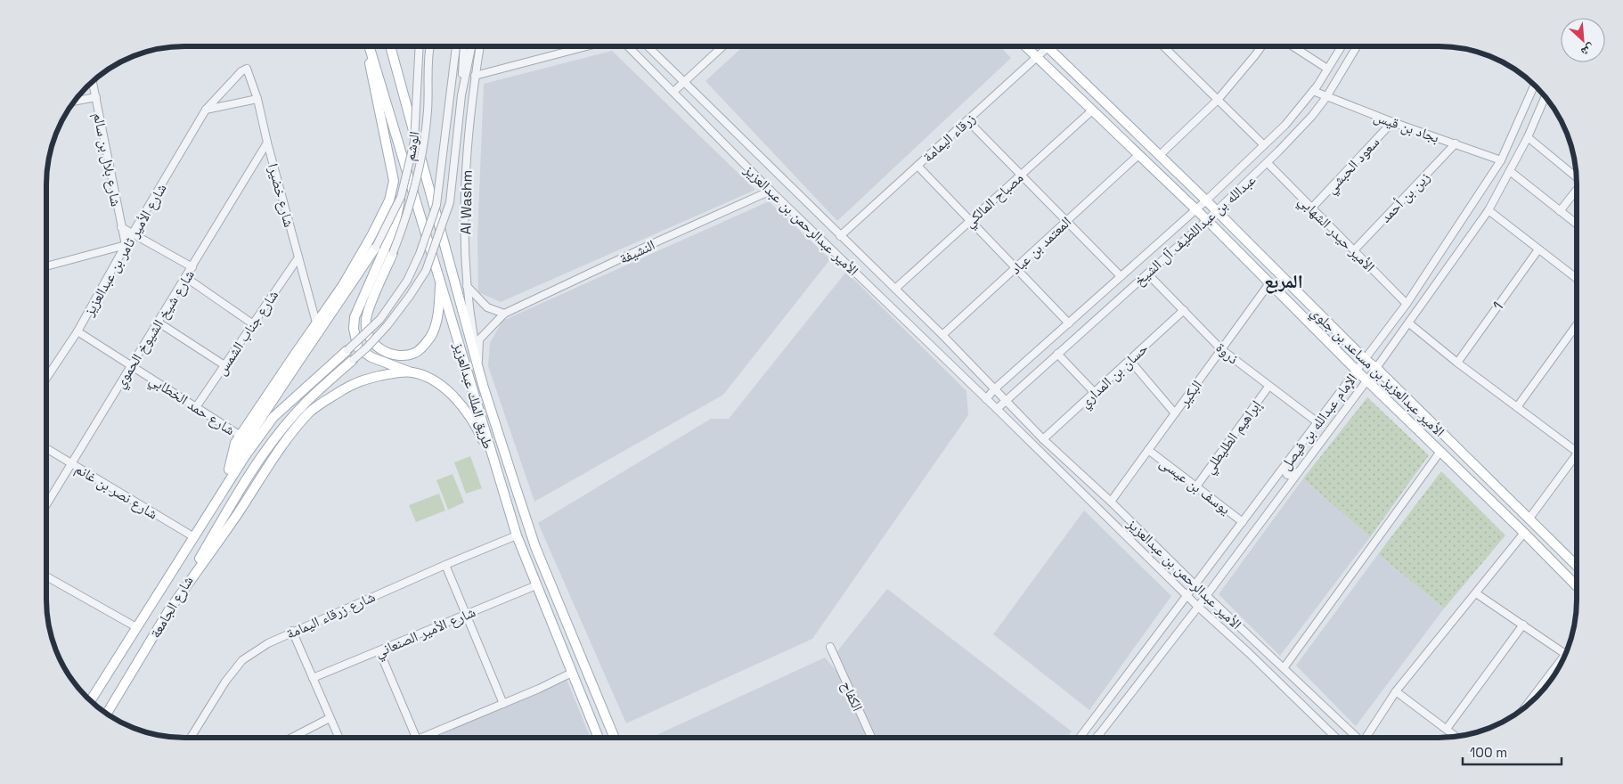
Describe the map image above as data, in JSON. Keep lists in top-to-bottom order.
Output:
{
  "streets": {
    "main road": ["الأمير عبدالعزيز بن مساعد بن جلوي", "طريق الملك عبدالعزيز", "شارع الجامعة"],
    "street": [
      "بجاد بن قيس",
      "زرقاء اليمامة",
      "الوشم",
      "شارع بلال بن سالم",
      "سعود الحبشي",
      "شارع خضيرا",
      "زين بن أحمد",
      "مصباح المالكي",
      "Al Washm",
      "الأمير عبدالرحمن بن عبدالعزيز",
      "عبدالله بن عبداللطيف آل الشيخ",
      "الأمير حيدر الشهابي",
      "المعتمد بن عباد",
      "شارع الأمير ثامر بن عبدالعزيز",
      "النشيفة",
      "1",
      "شارع شيخ الشيوخ الحموي",
      "شارع جناب الشمس",
      "ذروة",
      "حسان بن المداري",
      "البكير",
      "شارع حمد الخطابي",
      "الإمام عبدالله بن فيصل",
      "إبراهيم الطليطلي",
      "يوسف بن عيسى",
      "شارع نصر بن غانم",
      "شارع زرقاء اليمامة",
      "شارع الأمير الصنعاني",
      "الكفاح"
    ]
  },
  "crossings": [
    ["بجاد بن قيس", "سعود الحبشي"],
    ["بجاد بن قيس", "زين بن أحمد"],
    ["بجاد بن قيس", "عبدالله بن عبداللطيف آل الشيخ"],
    ["بجاد بن قيس", "الإمام عبدالله بن فيصل"],
    ["زرقاء اليمامة", "الأمير عبدالرحمن بن عبدالعزيز"],
    ["زرقاء اليمامة", "الأمير عبدالعزيز بن مساعد بن جلوي"],
    ["شارع بلال بن سالم", "شارع الأمير ثامر بن عبدالعزيز"],
    ["سعود الحبشي", "الأمير حيدر الشهابي"],
    ["شارع خضيرا", "شارع الأمير ثامر بن عبدالعزيز"],
    ["شارع خضيرا", "شارع شيخ الشيوخ الحموي"],
    ["شارع خضيرا", "شارع جناب الشمس"],
    ["زين بن أحمد", "الأمير حيدر الشهابي"],
    ["مصباح المالكي", "الأمير عبدالرحمن بن عبدالعزيز"],
    ["Al Washm", "طريق الملك عبدالعزيز"],
    ["الأمير عبدالرحمن بن عبدالعزيز", "عبدالله بن عبداللطيف آل الشيخ"],
    ["الأمير عبدالرحمن بن عبدالعزيز", "المعتمد بن عباد"],
    ["الأمير عبدالرحمن بن عبدالعزيز", "النشيفة"],
    ["الأمير عبدالرحمن بن عبدالعزيز", "حسان بن المداري"],
    ["الأمير عبدالرحمن بن عبدالعزيز", "البكير"],
    ["الأمير عبدالرحمن بن عبدالعزيز", "الإمام عبدالله بن فيصل"],
    ["عبدالله بن عبداللطيف آل الشيخ", "الأمير حيدر الشهابي"],
    ["عبدالله بن عبداللطيف آل الشيخ", "ذروة"],
    ["عبدالله بن عبداللطيف آل الشيخ", "الأمير عبدالعزيز بن مساعد بن جلوي"],
    ["الأمير حيدر الشهابي", "الإمام عبدالله بن فيصل"],
    ["شارع الأمير ثامر بن عبدالعزيز", "شارع حمد الخطابي"],
    ["شارع شيخ الشيوخ الحموي", "شارع حمد الخطابي"],
    ["شارع شيخ الشيوخ الحموي", "شارع نصر بن غانم"],
    ["شارع جناب الشمس", "شارع حمد الخطابي"],
    ["ذروة", "حسان بن المداري"],
    ["ذروة", "البكير"],
    ["ذروة", "الإمام عبدالله بن فيصل"],
    ["ذروة", "إبراهيم الطليطلي"],
    ["الأمير عبدالعزيز بن مساعد بن جلوي", "البكير"],
    ["الأمير عبدالعزيز بن مساعد بن جلوي", "الإمام عبدالله بن فيصل"],
    ["البكير", "يوسف بن عيسى"],
    ["طريق الملك عبدالعزيز", "شارع زرقاء اليمامة"],
    ["طريق الملك عبدالعزيز", "شارع الأمير الصنعاني"],
    ["الإمام عبدالله بن فيصل", "يوسف بن عيسى"],
    ["إبراهيم الطليطلي", "يوسف بن عيسى"],
    ["شارع نصر بن غانم", "شارع الجامعة"]
  ],
  "districts": ["المربع"],
  "scale_bar": "100 m",
  "north": "bottom right"
}
